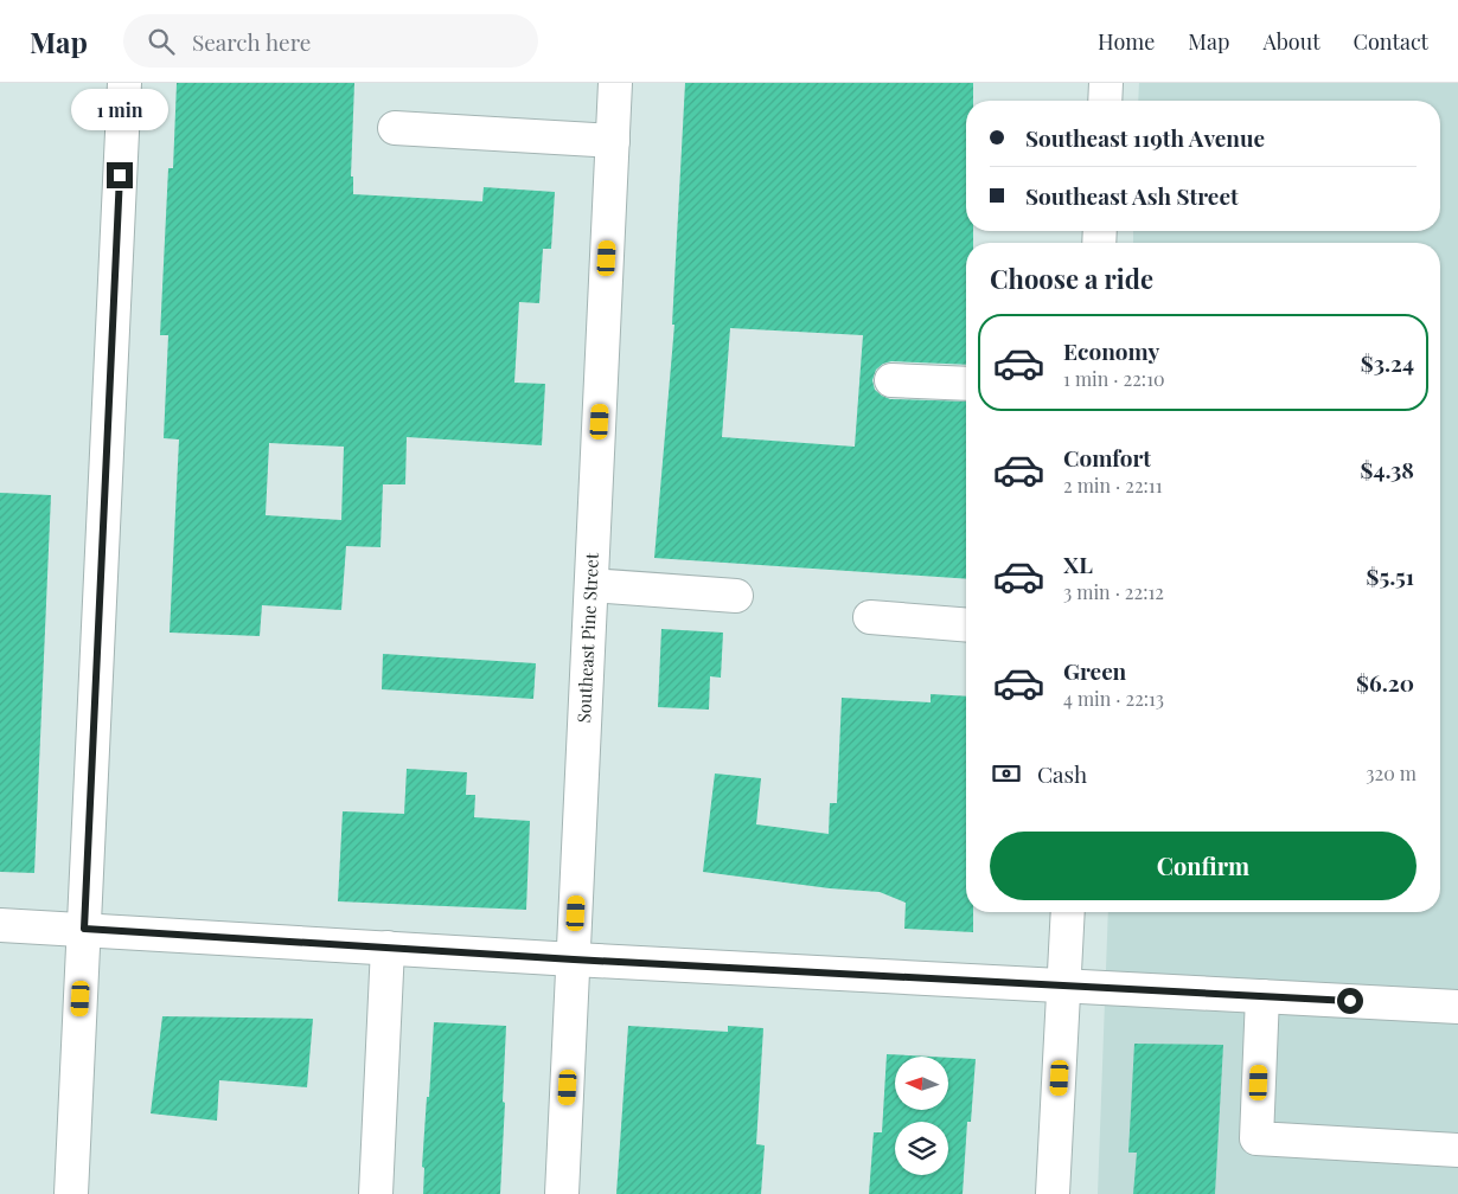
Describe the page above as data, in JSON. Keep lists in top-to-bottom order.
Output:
{
  "streets": {
    "street": ["Southeast Pine Street"]
  },
  "north": "left",
  "page": {
    "header": "Map",
    "search": "Search here",
    "nav": [
      "Home",
      "Map",
      "About",
      "Contact"
    ],
    "bubble": "1 min",
    "banner": ["Southeast 119th Avenue", "Southeast Ash Street"],
    "heading": "Choose a ride",
    "list": [
      {
        "name": "Economy",
        "note": "1 min · 22:10",
        "value": "$3.24"
      },
      {
        "name": "Comfort",
        "note": "2 min · 22:11",
        "value": "$4.38"
      },
      {
        "name": "XL",
        "note": "3 min · 22:12",
        "value": "$5.51"
      },
      {
        "name": "Green",
        "note": "4 min · 22:13",
        "value": "$6.20"
      }
    ],
    "pay": ["Cash", "320 m"],
    "buttons": "Confirm"
  }
}
